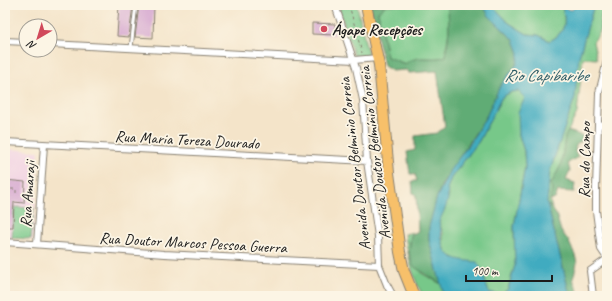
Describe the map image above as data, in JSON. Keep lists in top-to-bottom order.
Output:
{
  "streets": {
    "main road": ["Avenida Doutor Belmínio Correia"],
    "street": [
      "Rua Maria Tereza Dourado",
      "Rua do Campo",
      "Avenida Doutor Belminio Correia",
      "Rua Amaraji",
      "Rua Doutor Marcos Pessoa Guerra"
    ]
  },
  "crossings": [
    ["Rua Maria Tereza Dourado", "Avenida Doutor Belminio Correia"],
    ["Rua Maria Tereza Dourado", "Rua Amaraji"],
    ["Avenida Doutor Belminio Correia", "Rua Doutor Marcos Pessoa Guerra"],
    ["Rua Amaraji", "Rua Doutor Marcos Pessoa Guerra"]
  ],
  "water": ["Rio Capibaribe"],
  "places": ["Ágape Recepções"],
  "scale_bar": "100 m",
  "north": "bottom left"
}
